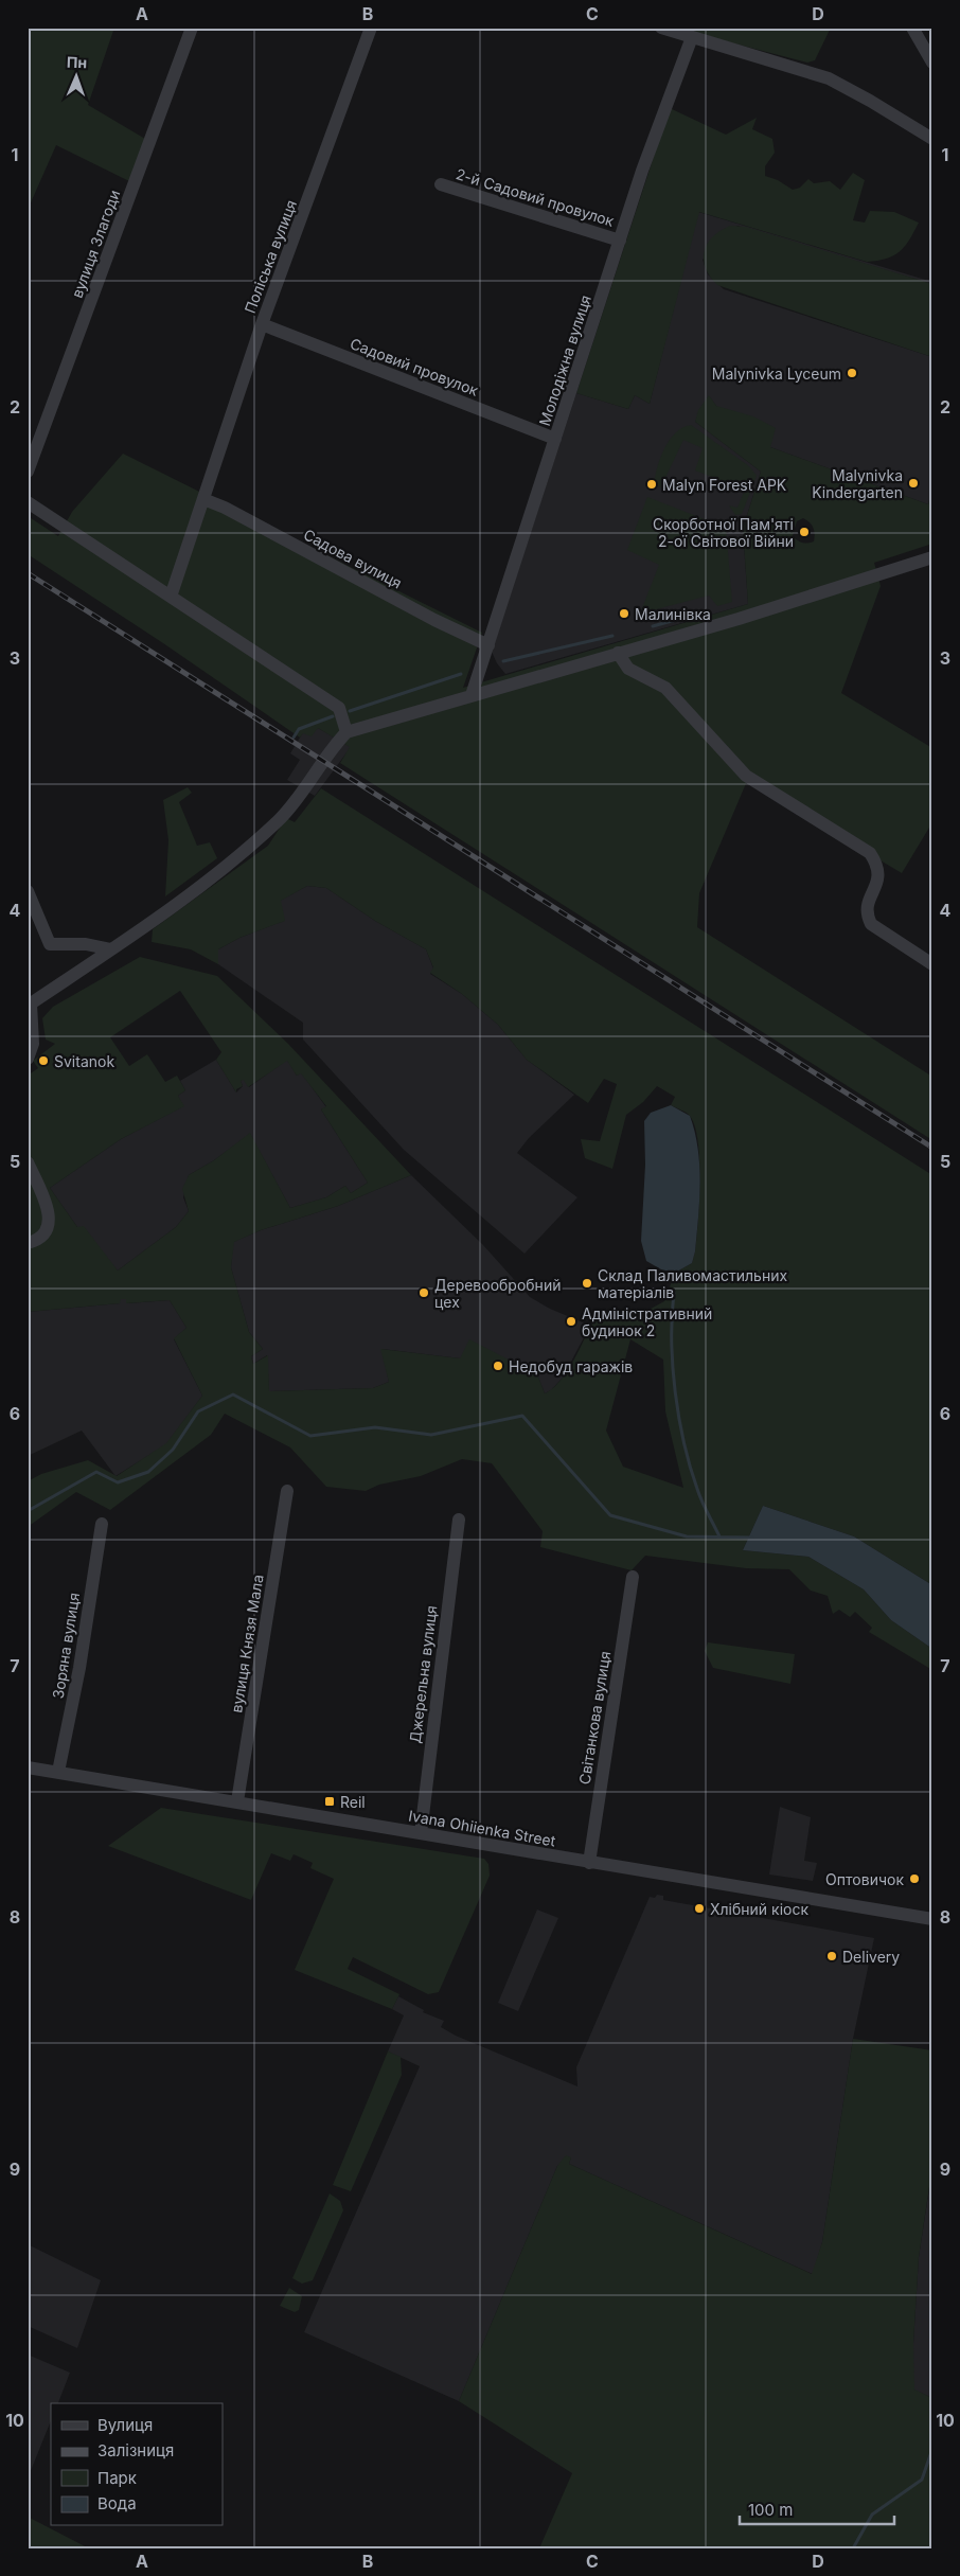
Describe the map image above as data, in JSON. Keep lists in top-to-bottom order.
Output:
{
  "streets": {
    "street": [
      "2-й Садовий провулок",
      "вулиця Злагоди",
      "Поліська вулиця",
      "Молодіжна вулиця",
      "Садовий провулок",
      "Садова вулиця",
      "вулиця Князя Мала",
      "Зоряна вулиця",
      "Джерельна вулиця",
      "Світанкова вулиця",
      "Ivana Ohiienka Street"
    ]
  },
  "crossings": [
    ["2-й Садовий провулок", "Молодіжна вулиця"],
    ["Поліська вулиця", "Садовий провулок"],
    ["Поліська вулиця", "Садова вулиця"],
    ["Молодіжна вулиця", "Садовий провулок"],
    ["Молодіжна вулиця", "Садова вулиця"],
    ["вулиця Князя Мала", "Ivana Ohiienka Street"],
    ["Зоряна вулиця", "Ivana Ohiienka Street"],
    ["Джерельна вулиця", "Ivana Ohiienka Street"],
    ["Світанкова вулиця", "Ivana Ohiienka Street"]
  ],
  "places": {
    "other": [
      "Malynivka Lyceum",
      "Malynivka Kindergarten",
      "Malyn Forest APK",
      "Скорботної Пам'яті 2-ої Світової Війни",
      "Малинівка",
      "Svitanok",
      "Склад Паливомастильних матеріалів",
      "Деревообробний цех",
      "Адміністративний будинок 2",
      "Недобуд гаражів",
      "Оптовичок",
      "Хлібний кіоск",
      "Delivery"
    ],
    "transit": ["Reil"]
  },
  "legend": [
    "Вулиця",
    "Залізниця",
    "Парк",
    "Вода"
  ],
  "scale_bar": "100 m",
  "north": "top",
  "grid": {
    "columns": [
      "A",
      "B",
      "C",
      "D"
    ],
    "rows": [
      "1",
      "2",
      "3",
      "4",
      "5",
      "6",
      "7",
      "8",
      "9",
      "10"
    ]
  }
}
